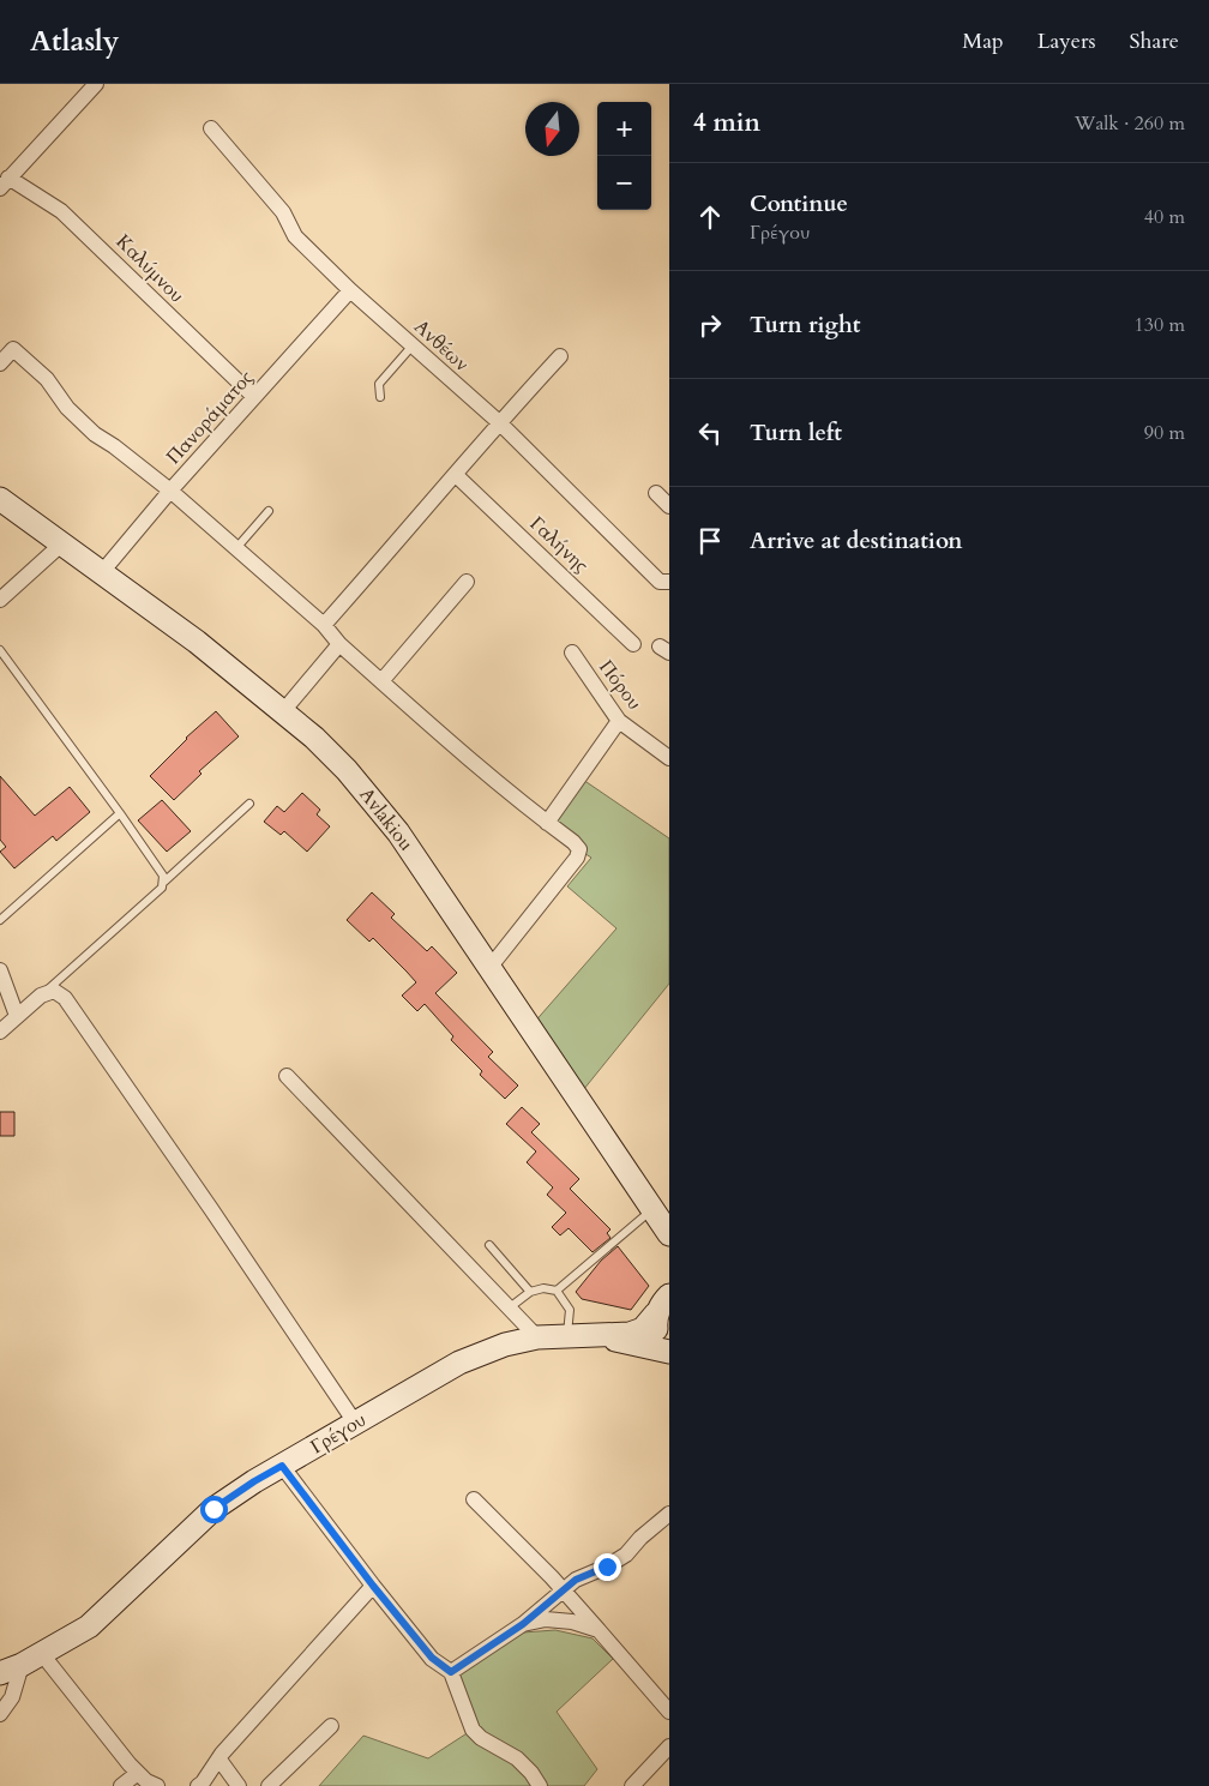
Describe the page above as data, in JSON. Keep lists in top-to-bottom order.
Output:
{
  "streets": {
    "main road": ["Avlakiou", "Γρέγου"],
    "street": [
      "Καλύμνου",
      "Ανθέων",
      "Πανοράματος",
      "Γαλήνης",
      "Πόρου"
    ]
  },
  "crossings": [
    ["Καλύμνου", "Πανοράματος"],
    ["Ανθέων", "Πανοράματος"],
    ["Πανοράματος", "Avlakiou"]
  ],
  "north": "bottom",
  "page": {
    "header": "Atlasly",
    "nav": ["Map", "Layers", "Share"],
    "heading": ["4 min", "Walk · 260 m"],
    "map_buttons": ["+", "−"],
    "list": [
      ["Continue", "Γρέγου", "40 m"],
      ["Turn right", "130 m"],
      ["Turn left", "90 m"],
      "Arrive at destination"
    ]
  }
}
